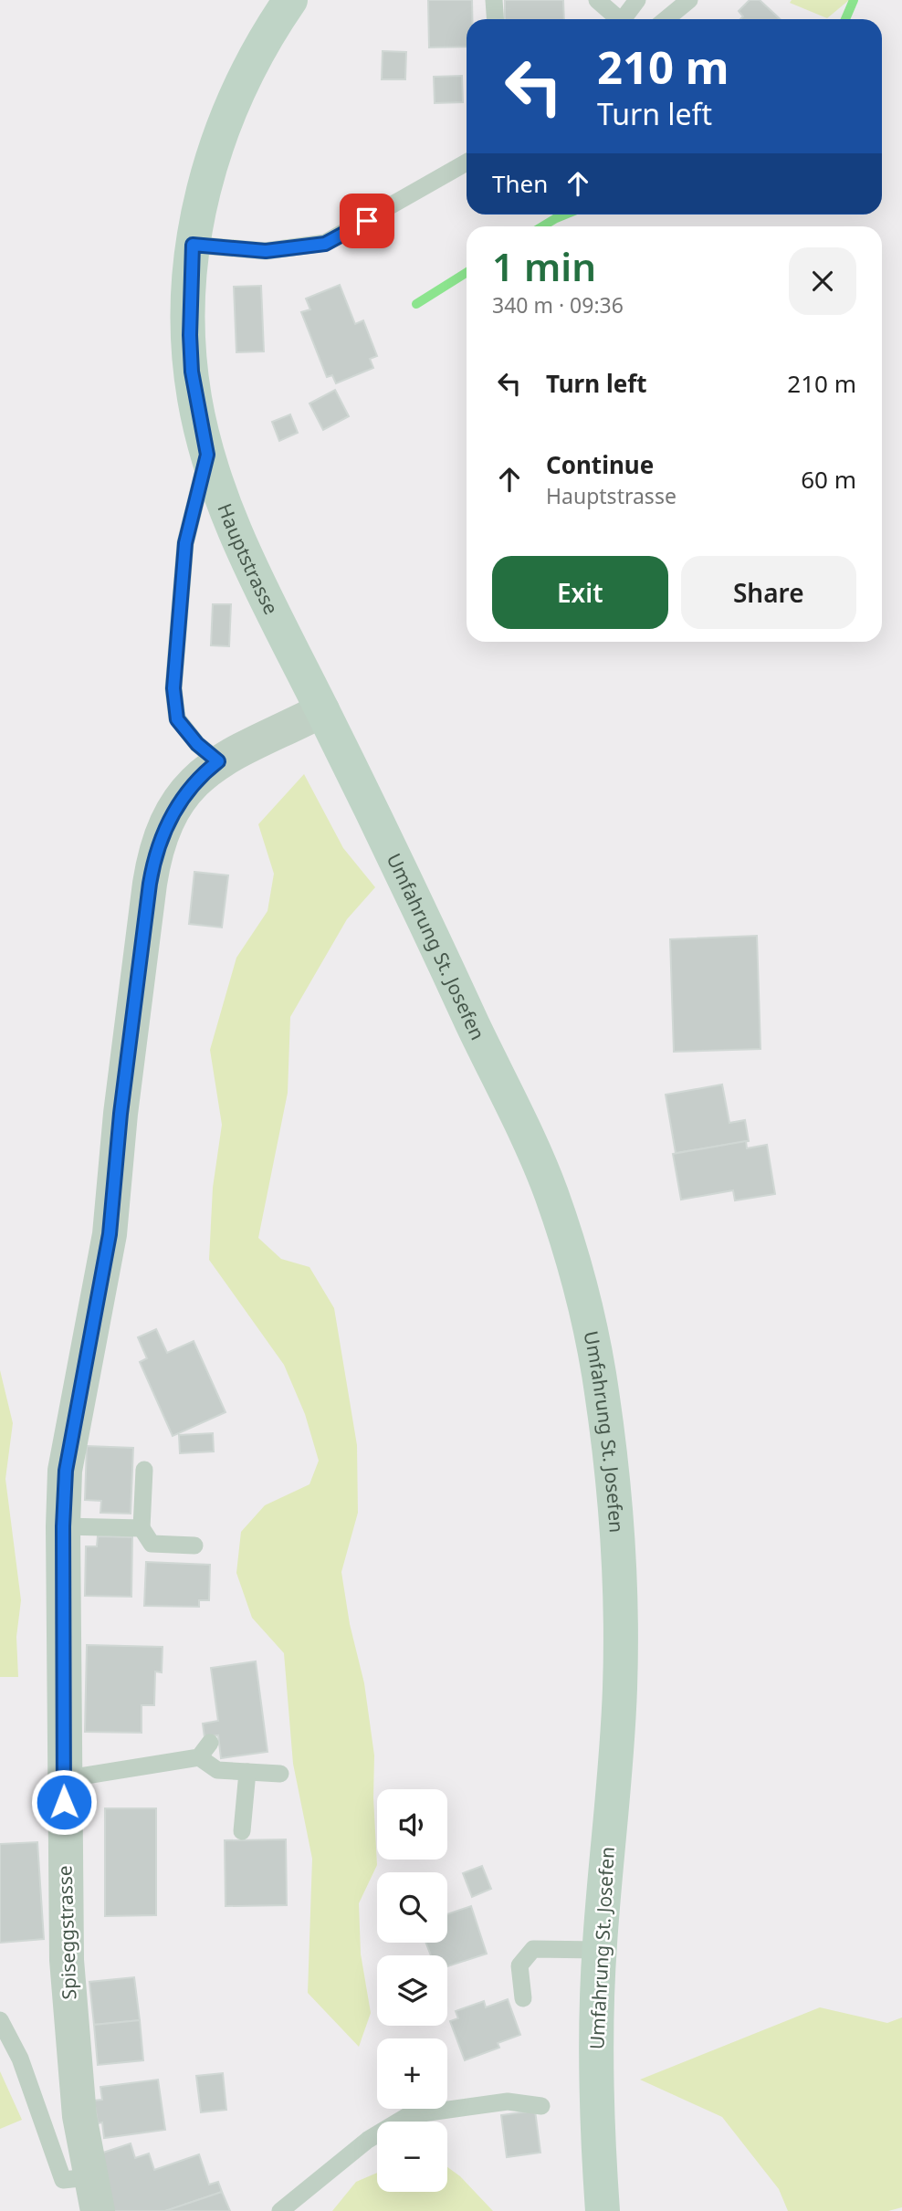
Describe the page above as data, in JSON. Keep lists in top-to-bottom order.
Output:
{
  "streets": {
    "street": ["Hauptstrasse", "Umfahrung St. Josefen", "Spiseggstrasse"]
  },
  "crossings": [
    ["Hauptstrasse", "Umfahrung St. Josefen"],
    ["Hauptstrasse", "Spiseggstrasse"],
    ["Umfahrung St. Josefen", "Spiseggstrasse"]
  ],
  "page": {
    "turn": ["210 m", "Turn left"],
    "then": "Then",
    "heading": ["1 min", "340 m · 09:36"],
    "list": [
      {
        "name": "Turn left",
        "value": "210 m"
      },
      {
        "name": "Continue",
        "note": "Hauptstrasse",
        "value": "60 m"
      }
    ],
    "buttons": ["Exit", "Share"],
    "map_buttons": ["+", "−"]
  }
}
